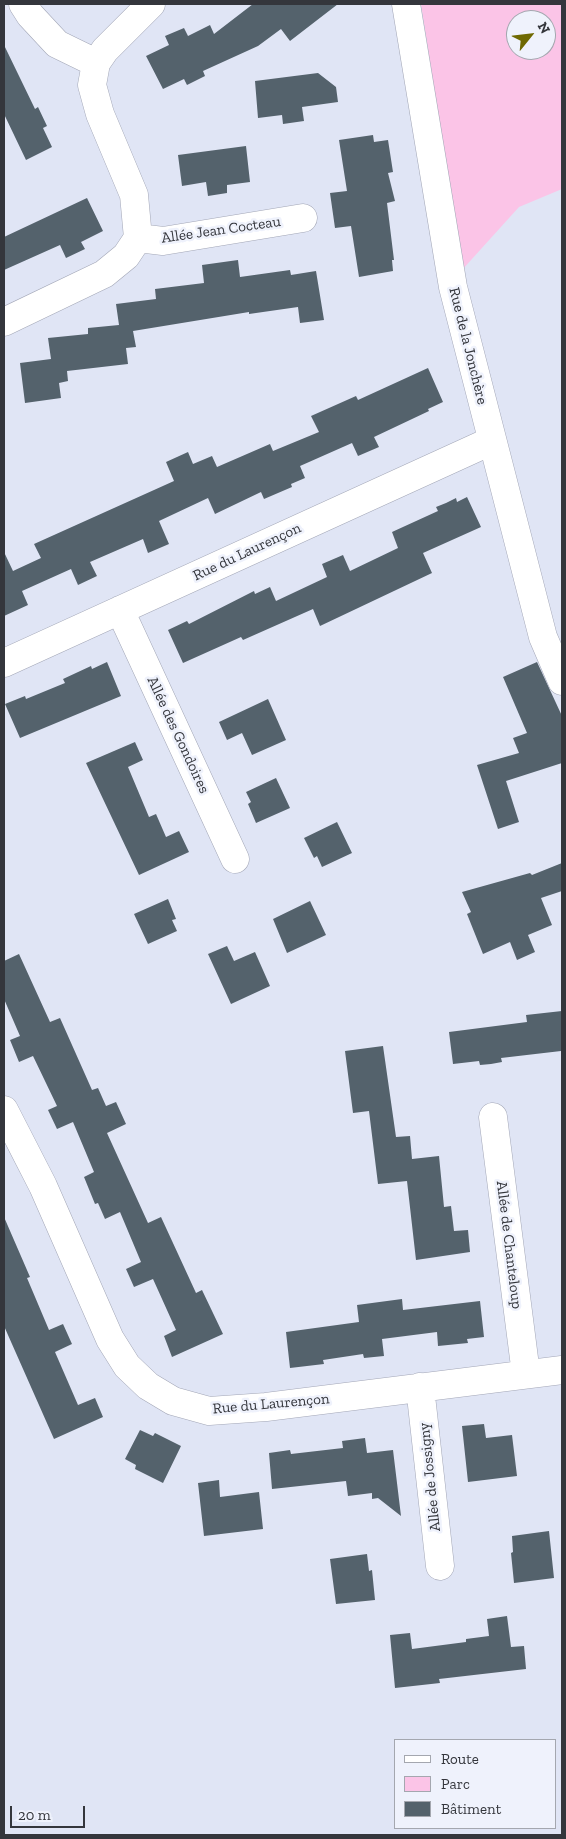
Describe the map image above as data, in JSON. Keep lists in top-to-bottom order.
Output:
{
  "streets": {
    "street": [
      "Allée Jean Cocteau",
      "Rue de la Jonchère",
      "Rue du Laurençon",
      "Allée des Gondoires",
      "Allée de Chanteloup",
      "Allée de Jossigny"
    ]
  },
  "crossings": [
    ["Rue de la Jonchère", "Rue du Laurençon"],
    ["Rue du Laurençon", "Allée des Gondoires"],
    ["Rue du Laurençon", "Allée de Chanteloup"],
    ["Rue du Laurençon", "Allée de Jossigny"]
  ],
  "legend": ["Route", "Parc", "Bâtiment"],
  "scale_bar": "20 m",
  "north": "top right"
}
